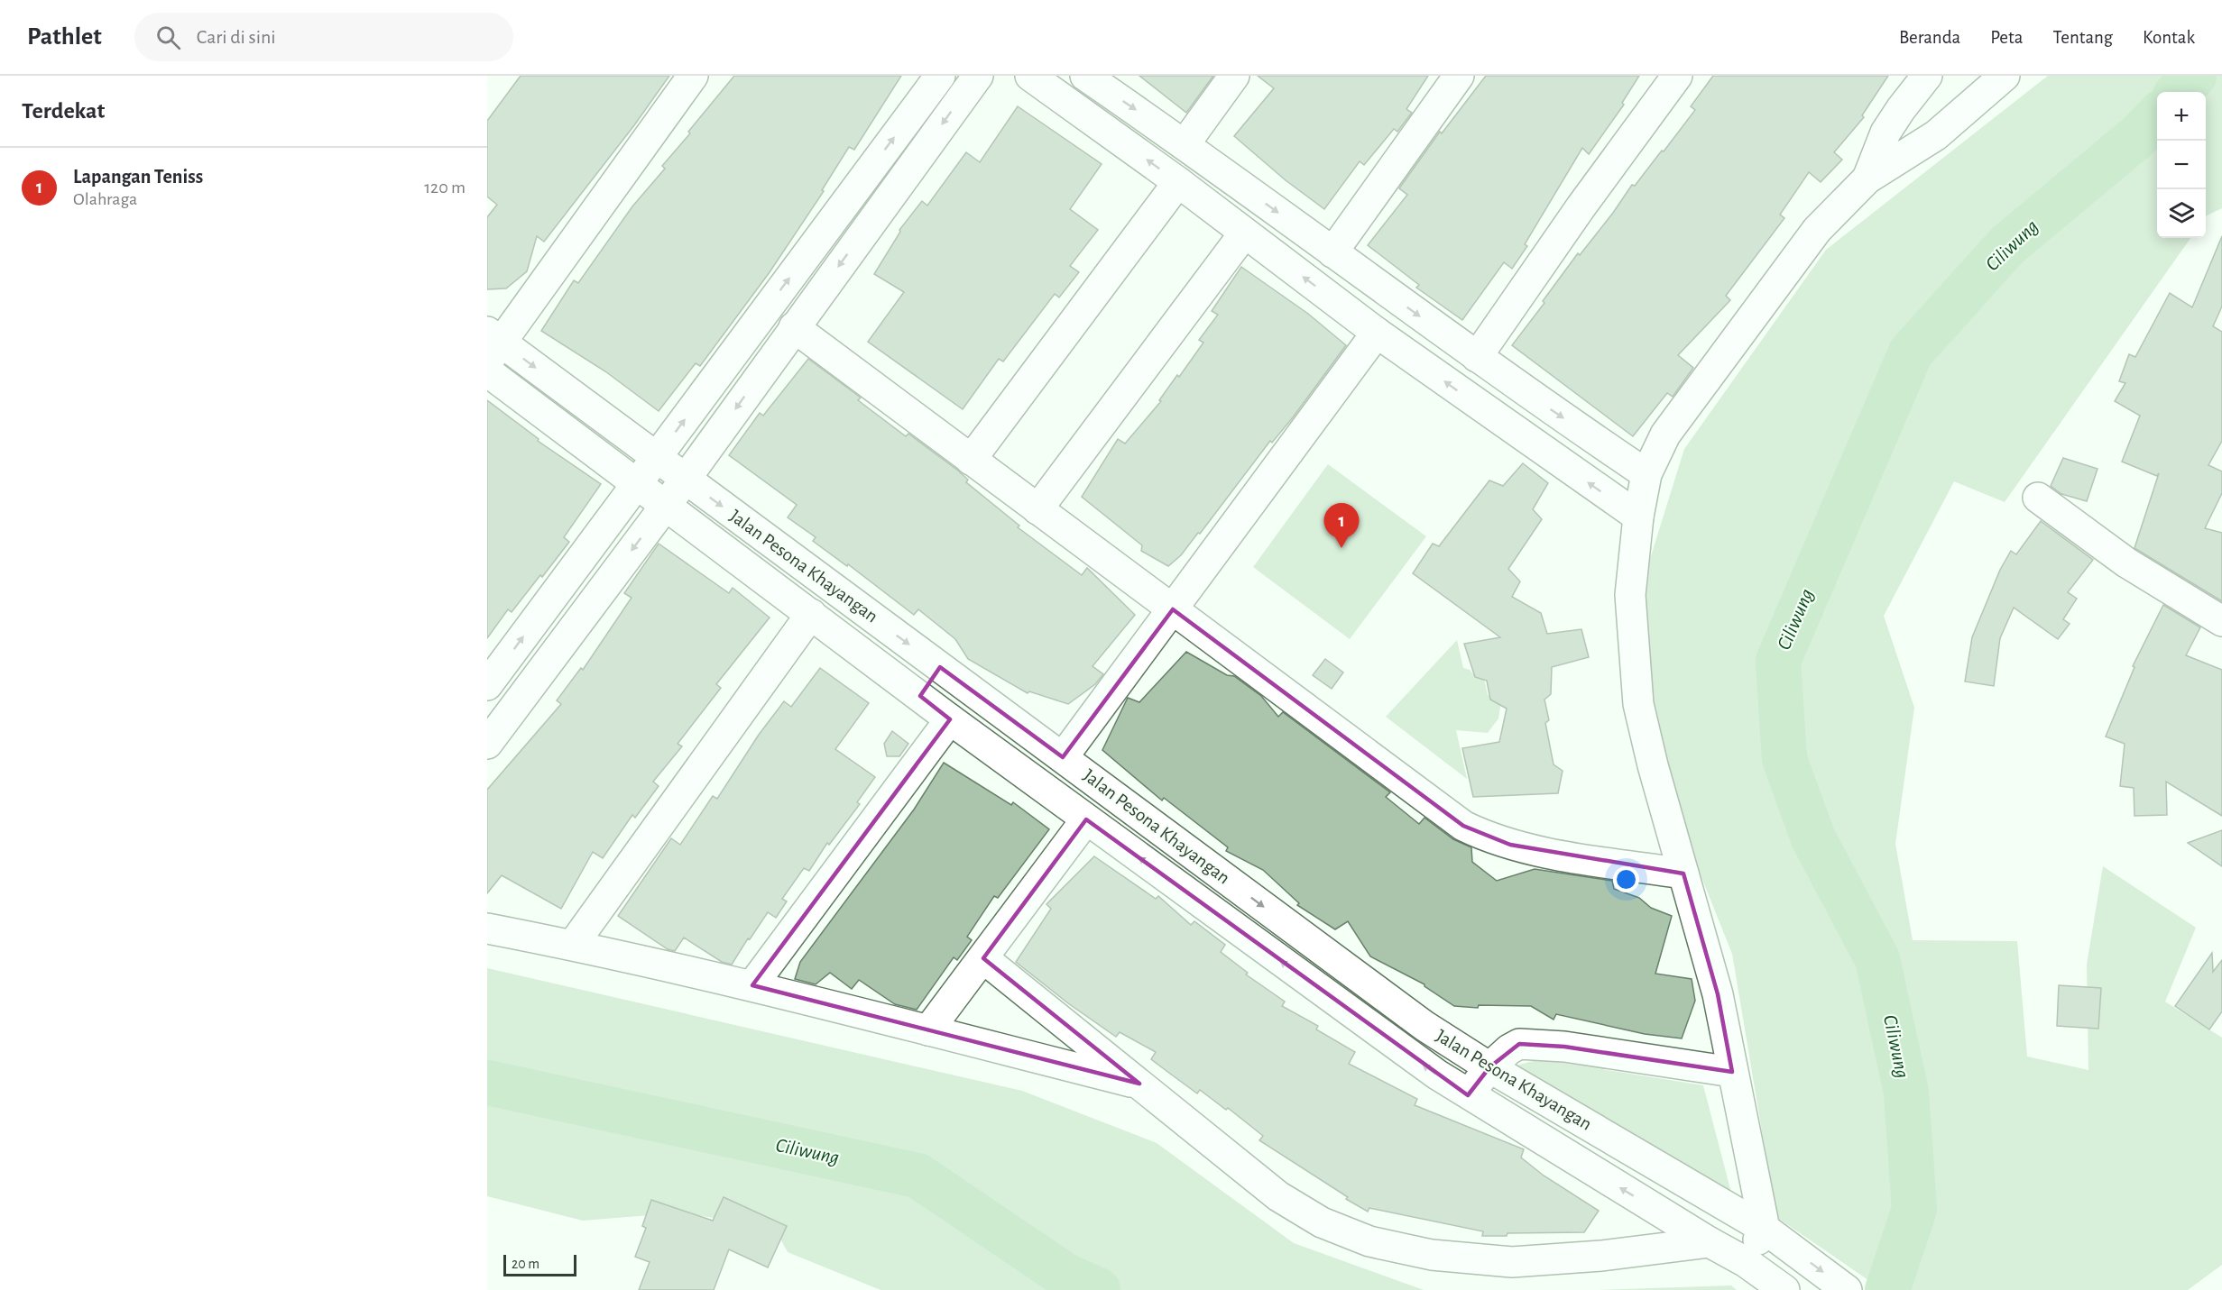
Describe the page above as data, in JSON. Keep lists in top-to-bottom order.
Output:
{
  "streets": {
    "street": ["Jalan Pesona Khayangan"]
  },
  "water": ["Ciliwung"],
  "scale_bar": "20 m",
  "page": {
    "header": "Pathlet",
    "search": "Cari di sini",
    "nav": [
      "Beranda",
      "Peta",
      "Tentang",
      "Kontak"
    ],
    "heading": "Terdekat",
    "map_buttons": ["+", "−"],
    "list": [
      {
        "mark": "1",
        "name": "Lapangan Teniss",
        "note": "Olahraga",
        "value": "120 m"
      }
    ],
    "pins": "1",
    "scale": "20 m"
  }
}
